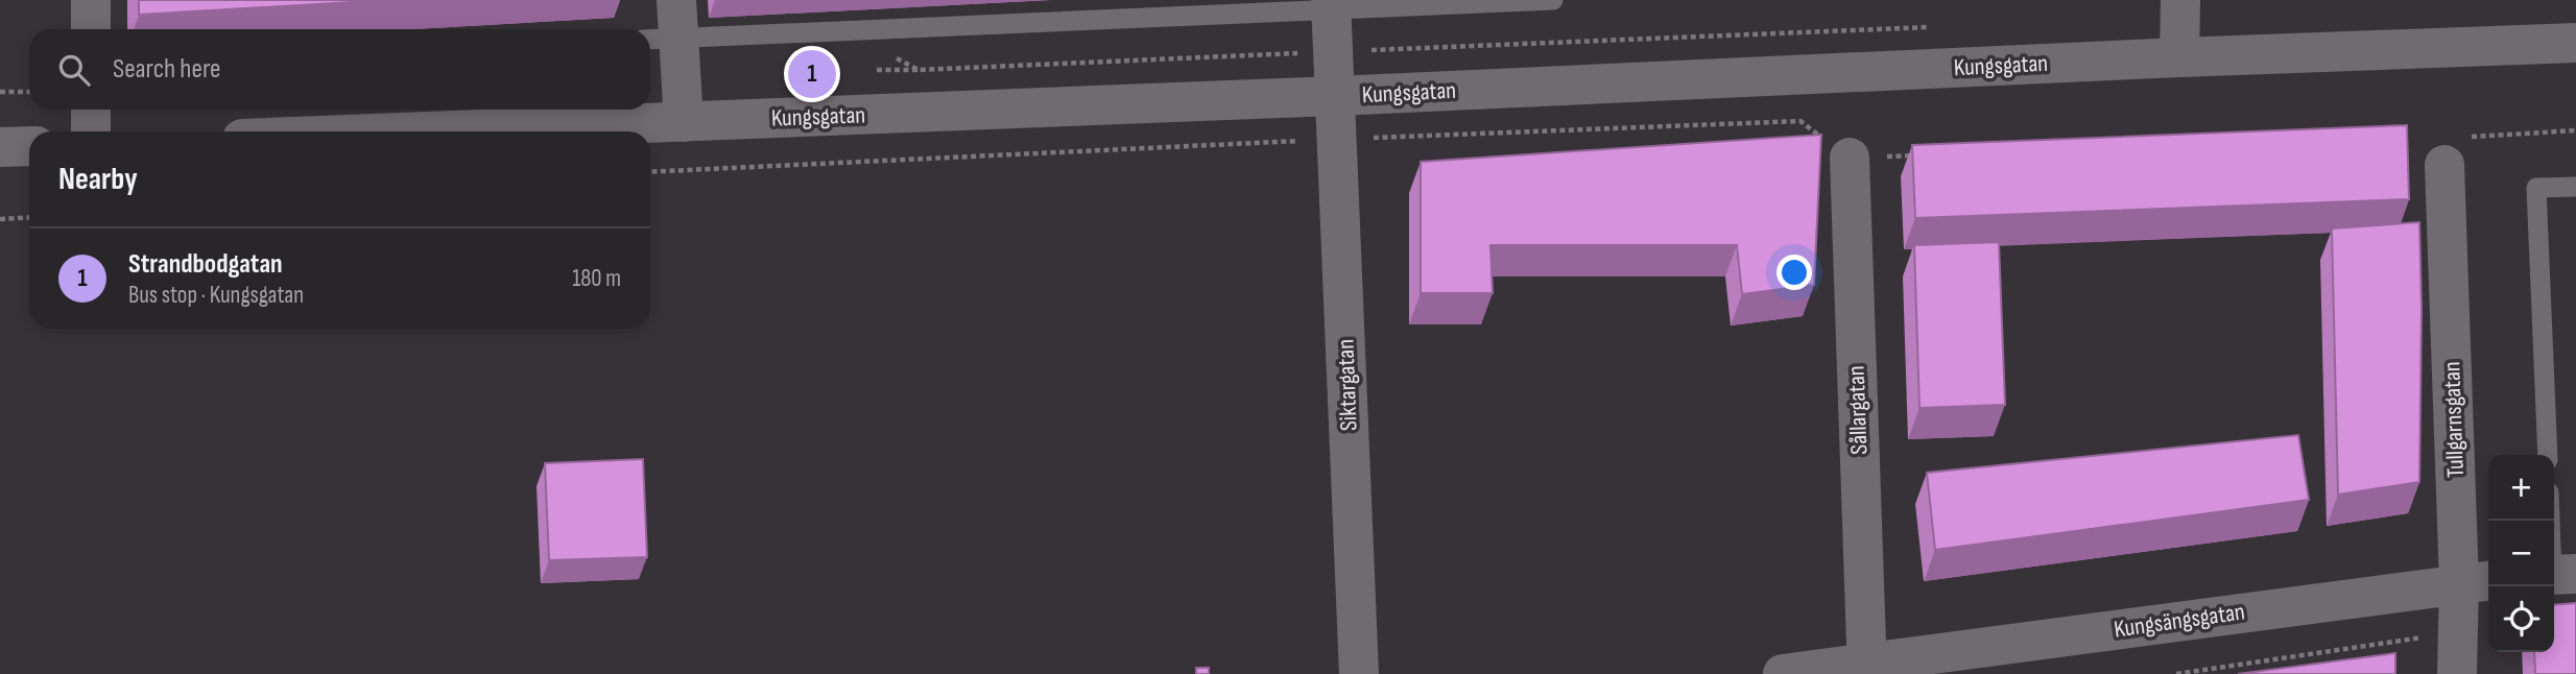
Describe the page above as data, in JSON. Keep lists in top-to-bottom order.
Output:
{
  "streets": {
    "street": [
      "Kungsgatan",
      "Siktargatan",
      "Sållargatan",
      "Tullgarnsgatan",
      "Kungsängsgatan"
    ]
  },
  "crossings": [
    ["Kungsgatan", "Siktargatan"],
    ["Sållargatan", "Kungsängsgatan"],
    ["Tullgarnsgatan", "Kungsängsgatan"]
  ],
  "page": {
    "search": "Search here",
    "pins": "1",
    "heading": "Nearby",
    "list": [
      {
        "mark": "1",
        "name": "Strandbodgatan",
        "note": "Bus stop · Kungsgatan",
        "value": "180 m"
      }
    ],
    "map_buttons": ["+", "−"]
  }
}
